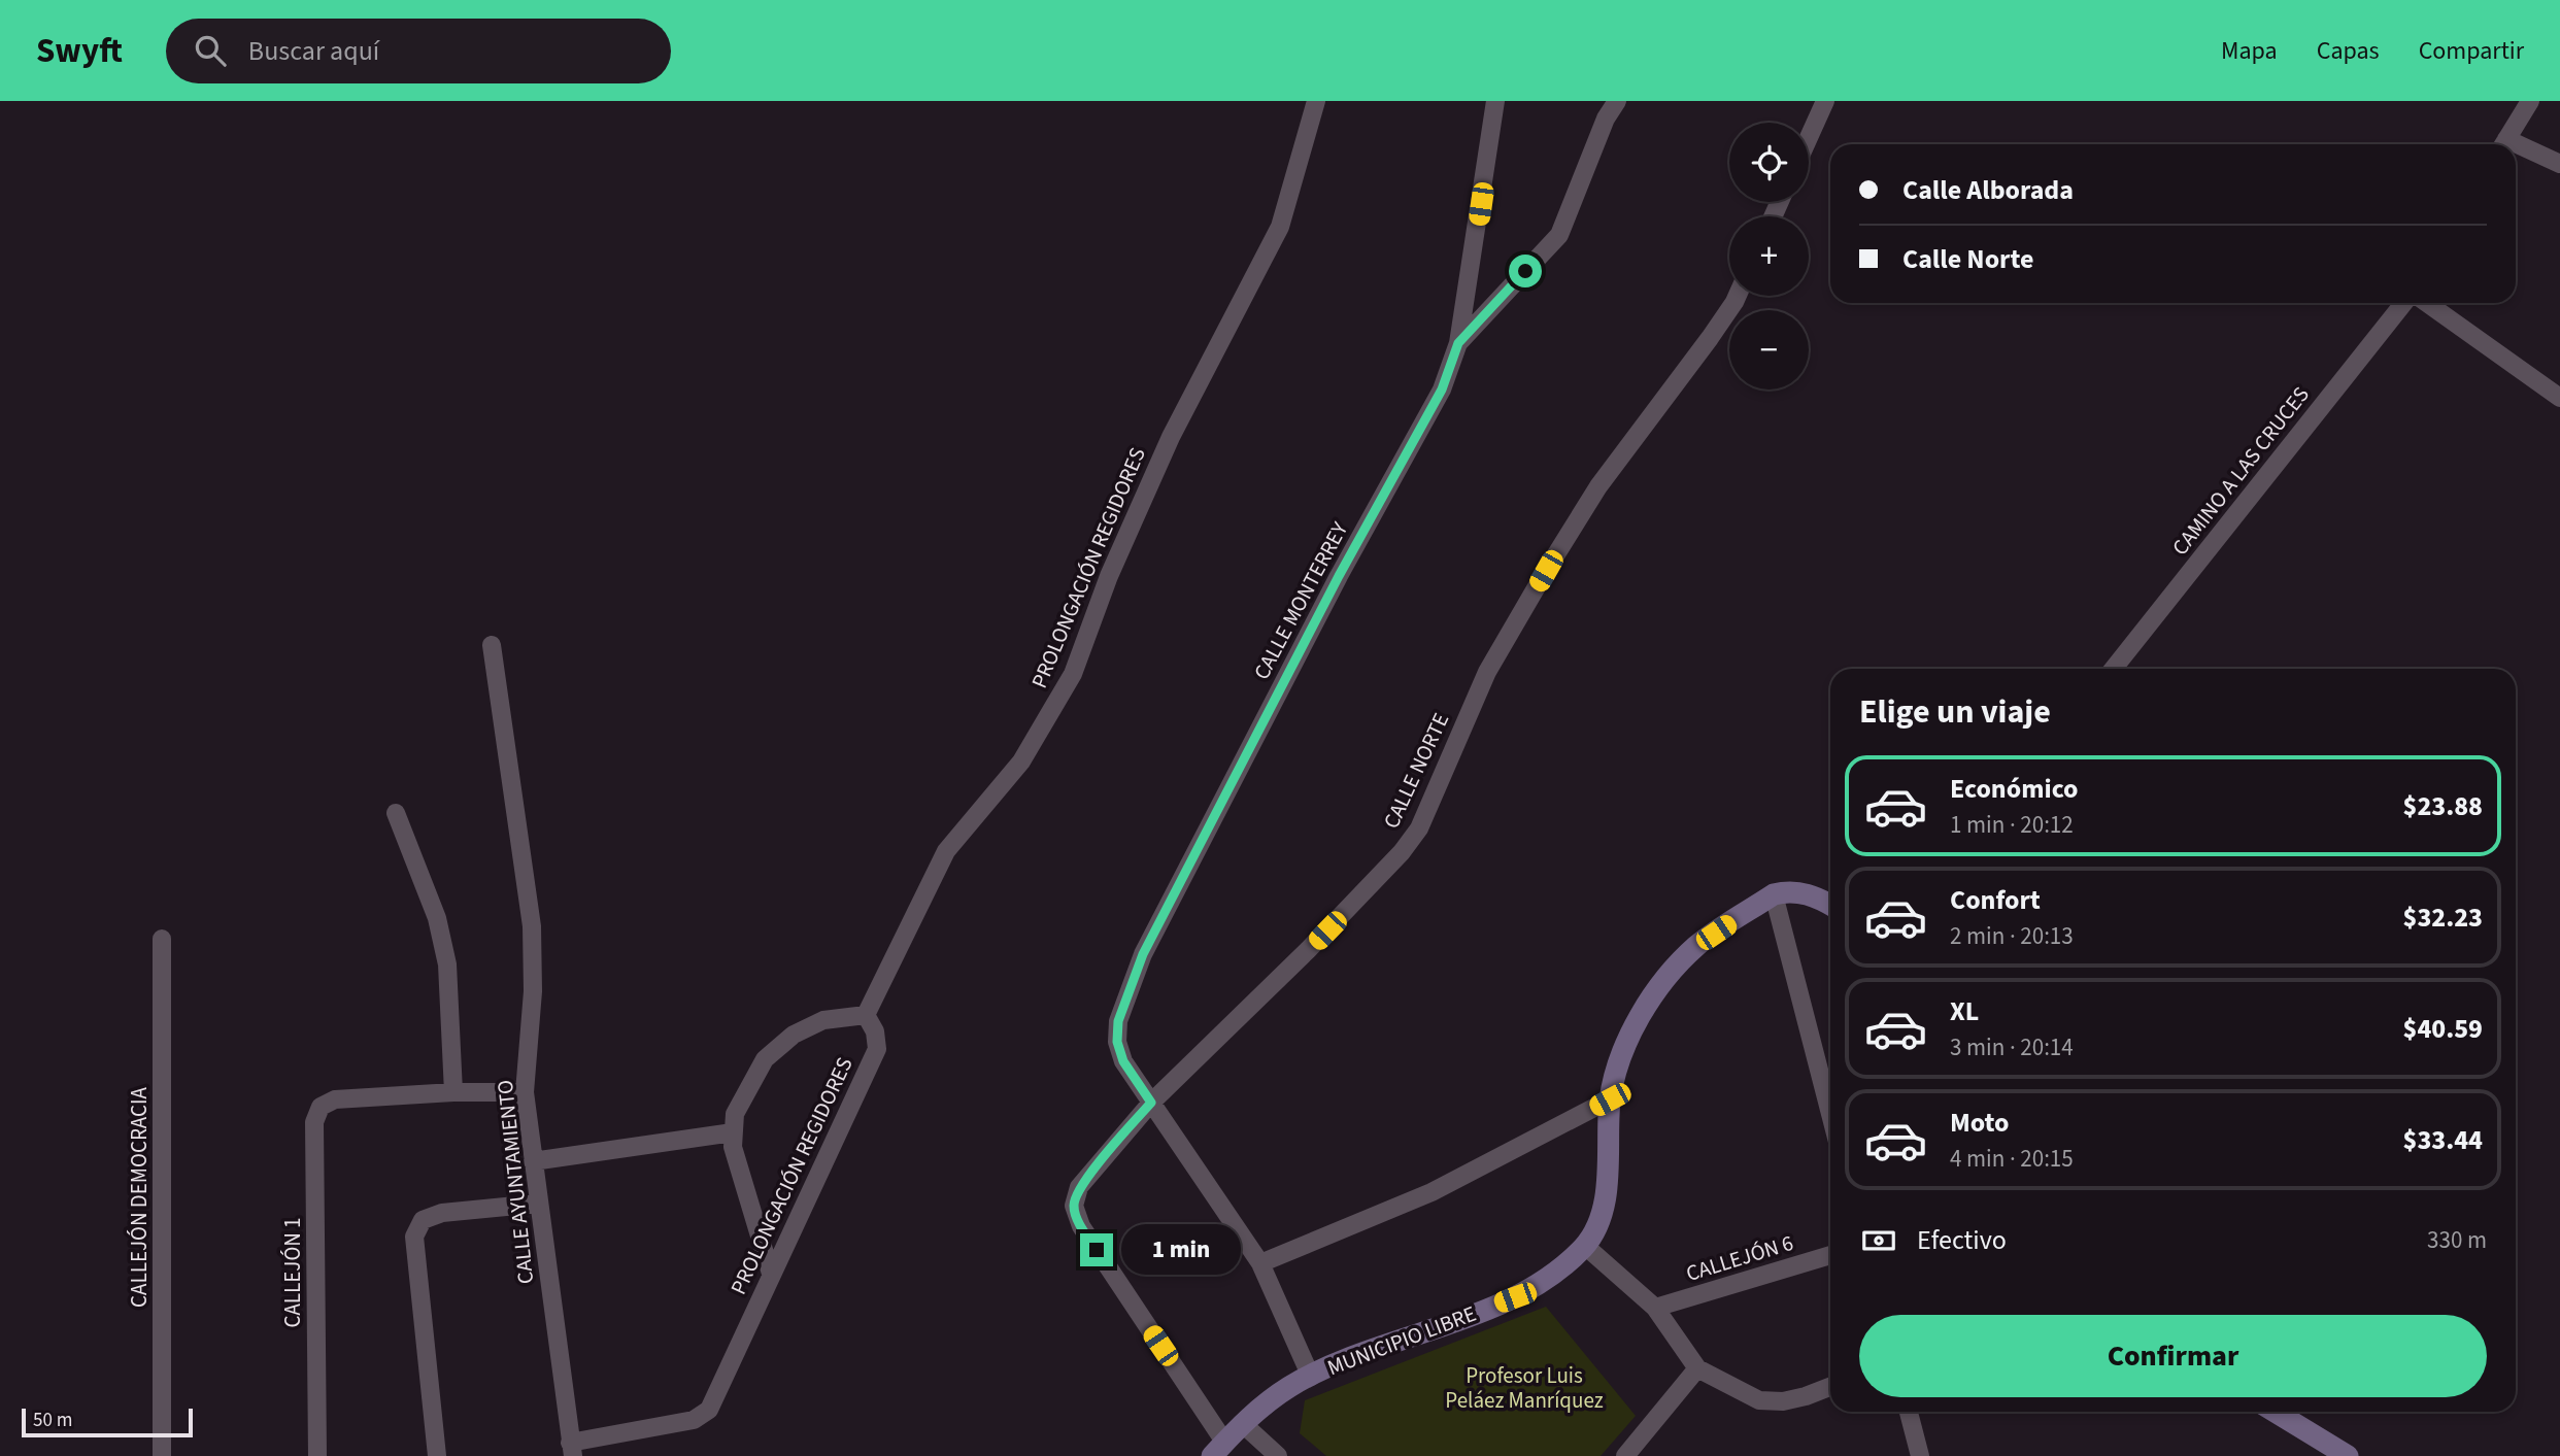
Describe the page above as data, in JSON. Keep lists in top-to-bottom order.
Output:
{
  "streets": {
    "street": [
      "CAMINO A LAS CRUCES",
      "PROLONGACIÓN REGIDORES",
      "CALLE MONTERREY",
      "CALLE NORTE",
      "CALLE AYUNTAMIENTO",
      "CALLEJÓN DEMOCRACIA",
      "CALLEJÓN 6",
      "CALLEJÓN 1",
      "MUNICIPIO LIBRE"
    ]
  },
  "crossings": [
    ["PROLONGACIÓN REGIDORES", "CALLE AYUNTAMIENTO"],
    ["CALLE MONTERREY", "CALLE NORTE"],
    ["CALLE MONTERREY", "MUNICIPIO LIBRE"],
    ["CALLE NORTE", "MUNICIPIO LIBRE"]
  ],
  "parks": ["Profesor Luis Peláez Manríquez"],
  "scale_bar": "50 m",
  "page": {
    "header": "Swyft",
    "search": "Buscar aquí",
    "nav": ["Mapa", "Capas", "Compartir"],
    "map_buttons": ["+", "−"],
    "banner": ["Calle Alborada", "Calle Norte"],
    "heading": "Elige un viaje",
    "list": [
      {
        "name": "Económico",
        "note": "1 min · 20:12",
        "value": "$23.88"
      },
      {
        "name": "Confort",
        "note": "2 min · 20:13",
        "value": "$32.23"
      },
      {
        "name": "XL",
        "note": "3 min · 20:14",
        "value": "$40.59"
      },
      {
        "name": "Moto",
        "note": "4 min · 20:15",
        "value": "$33.44"
      }
    ],
    "pay": ["Efectivo", "330 m"],
    "bubble": "1 min",
    "buttons": "Confirmar",
    "scale": "50 m"
  }
}
